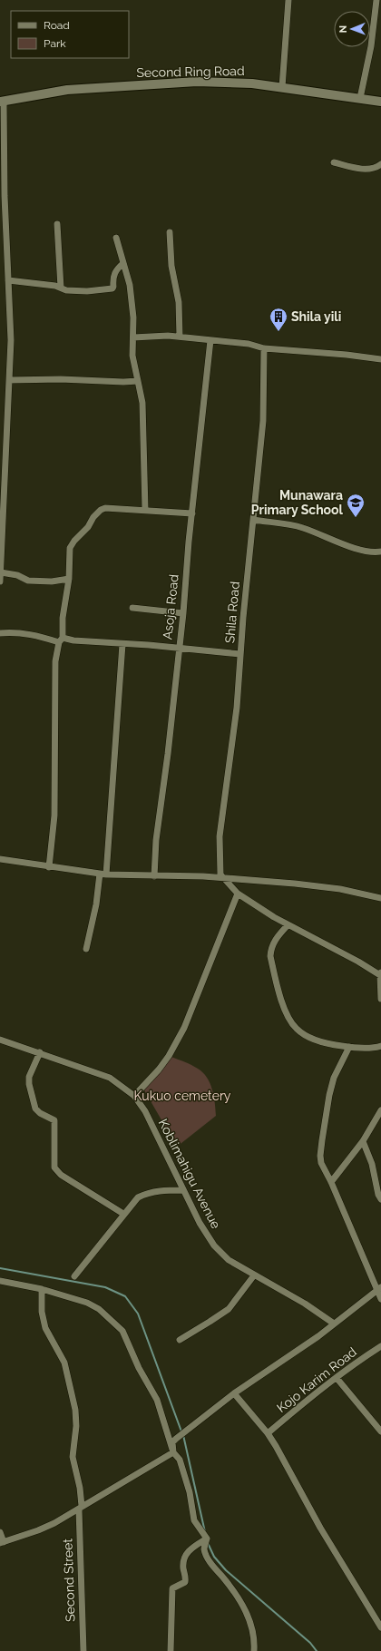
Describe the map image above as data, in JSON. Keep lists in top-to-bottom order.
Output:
{
  "streets": {
    "street": [
      "Second Ring Road",
      "Asoja Road",
      "Shila Road",
      "Koblimahigu Avenue",
      "Kojo Karim Road",
      "Second Street"
    ]
  },
  "parks": ["Kukuo cemetery"],
  "places": {
    "building": ["Shila yili"],
    "school or university": ["Munawara Primary School"]
  },
  "legend": ["Road", "Park"],
  "north": "left"
}
